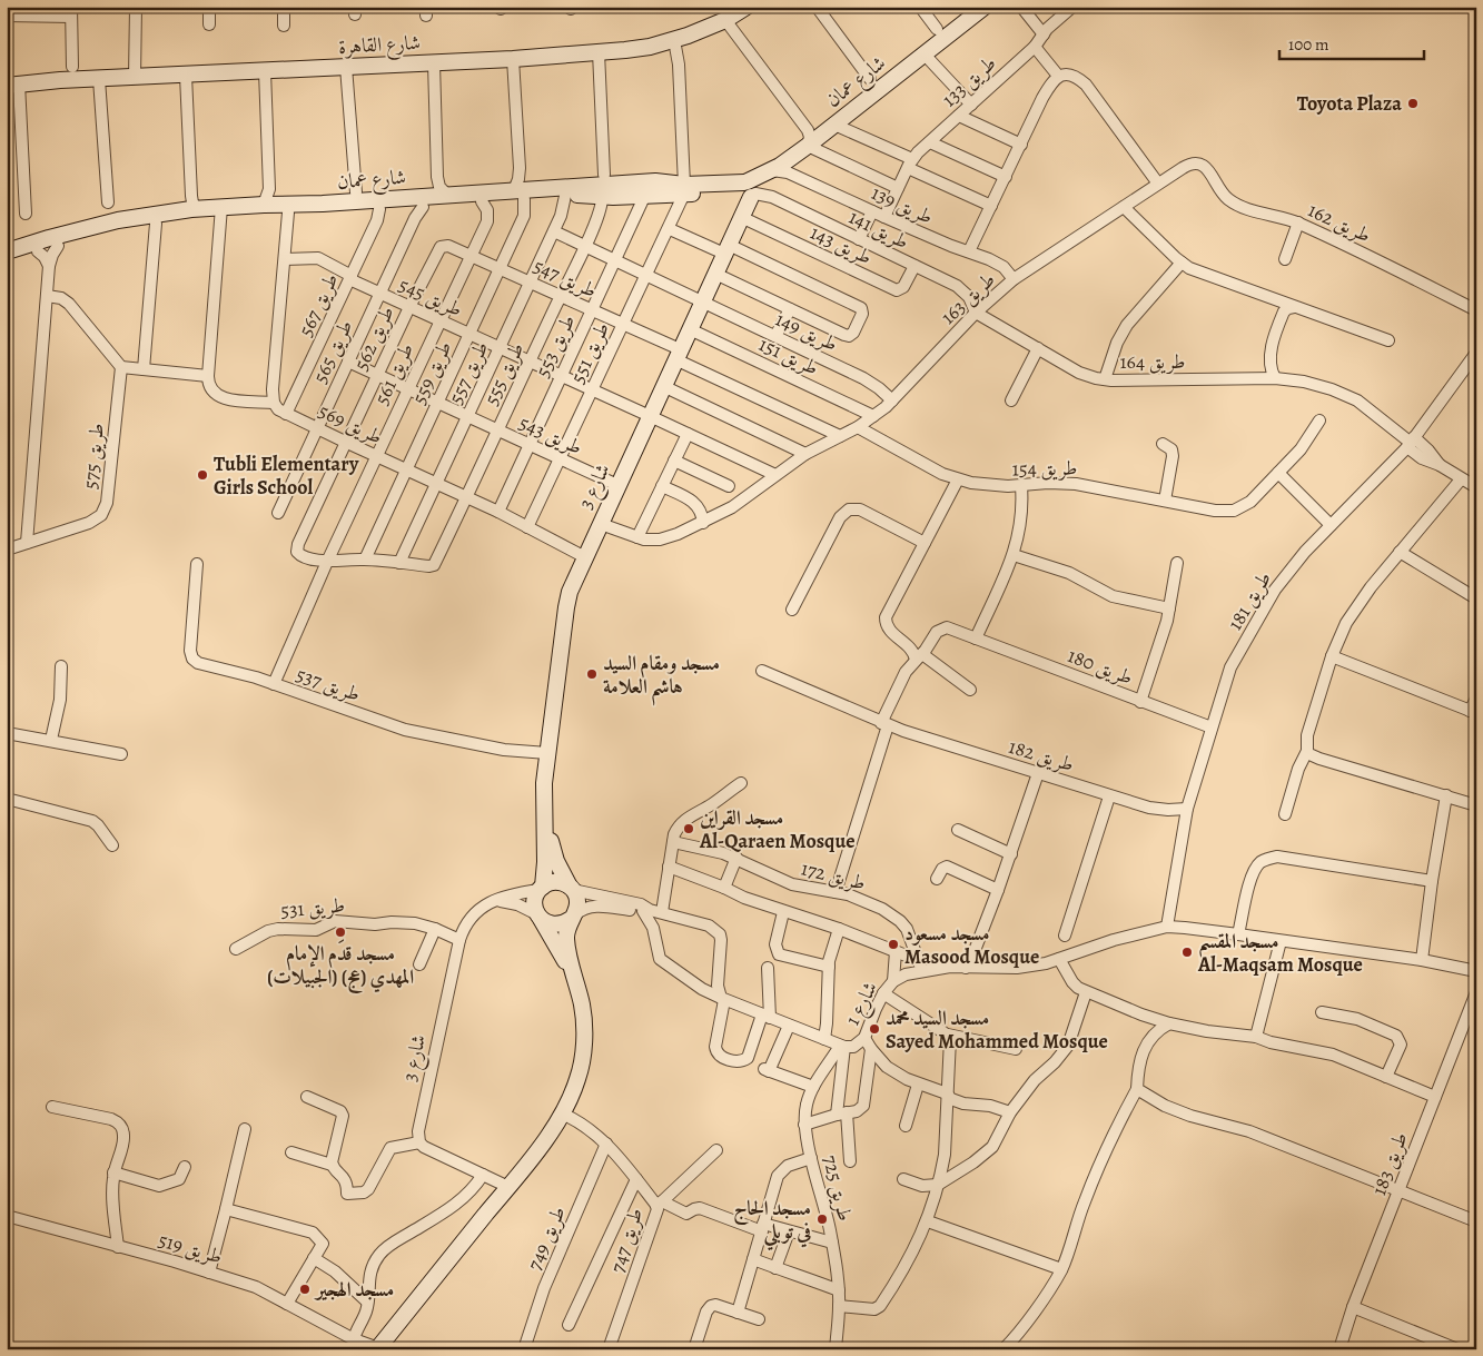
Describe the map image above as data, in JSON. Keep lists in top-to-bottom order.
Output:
{
  "streets": {
    "street": [
      "شارع القاهرة",
      "شارع عمان",
      "طريق 133",
      "طريق 139",
      "طريق 162",
      "طريق 141",
      "طريق 143",
      "طريق 547",
      "طريق 545",
      "طريق 163",
      "طريق 567",
      "طريق 149",
      "طريق 562",
      "طريق 553",
      "طريق 565",
      "طريق 551",
      "طريق 151",
      "طريق 164",
      "طريق 559",
      "طريق 557",
      "طريق 561",
      "طريق 555",
      "طريق 569",
      "طريق 543",
      "طريق 575",
      "طريق 154",
      "شارع 3",
      "طريق 181",
      "طريق 180",
      "طريق 537",
      "طريق 182",
      "طريق 172",
      "طريق 531",
      "شارع 1",
      "طريق 183",
      "طريق 725",
      "طريق 749",
      "طريق 747",
      "طريق 519"
    ]
  },
  "crossings": [
    ["شارع القاهرة", "طريق 559"],
    ["شارع عمان", "طريق 139"],
    ["شارع عمان", "طريق 141"],
    ["شارع عمان", "طريق 567"],
    ["شارع عمان", "طريق 553"],
    ["شارع عمان", "طريق 565"],
    ["شارع عمان", "طريق 551"],
    ["شارع عمان", "طريق 559"],
    ["شارع عمان", "طريق 557"],
    ["شارع عمان", "طريق 561"],
    ["شارع عمان", "طريق 555"],
    ["شارع عمان", "شارع 3"],
    ["طريق 133", "طريق 139"],
    ["طريق 139", "طريق 163"],
    ["طريق 162", "طريق 163"],
    ["طريق 141", "طريق 143"],
    ["طريق 141", "طريق 163"],
    ["طريق 141", "طريق 164"],
    ["طريق 141", "شارع 3"],
    ["طريق 143", "شارع 3"],
    ["طريق 547", "طريق 163"],
    ["طريق 547", "طريق 562"],
    ["طريق 547", "طريق 553"],
    ["طريق 547", "طريق 551"],
    ["طريق 547", "طريق 559"],
    ["طريق 547", "طريق 557"],
    ["طريق 547", "طريق 561"],
    ["طريق 547", "طريق 555"],
    ["طريق 547", "شارع 3"],
    ["طريق 545", "طريق 163"],
    ["طريق 545", "طريق 567"],
    ["طريق 545", "طريق 562"],
    ["طريق 545", "طريق 553"],
    ["طريق 545", "طريق 565"],
    ["طريق 545", "طريق 551"],
    ["طريق 545", "طريق 559"],
    ["طريق 545", "طريق 557"],
    ["طريق 545", "طريق 561"],
    ["طريق 545", "طريق 555"],
    ["طريق 545", "شارع 3"],
    ["طريق 163", "طريق 149"],
    ["طريق 163", "طريق 151"],
    ["طريق 163", "طريق 164"],
    ["طريق 163", "طريق 154"],
    ["طريق 163", "شارع 3"],
    ["طريق 567", "طريق 569"],
    ["طريق 149", "طريق 553"],
    ["طريق 149", "طريق 551"],
    ["طريق 149", "طريق 557"],
    ["طريق 149", "طريق 555"],
    ["طريق 149", "شارع 3"],
    ["طريق 562", "طريق 561"],
    ["طريق 562", "طريق 569"],
    ["طريق 562", "طريق 543"],
    ["طريق 553", "طريق 569"],
    ["طريق 553", "طريق 543"],
    ["طريق 565", "طريق 569"],
    ["طريق 565", "طريق 543"],
    ["طريق 551", "طريق 569"],
    ["طريق 551", "طريق 543"],
    ["طريق 151", "شارع 3"],
    ["طريق 164", "طريق 181"],
    ["طريق 559", "طريق 569"],
    ["طريق 559", "طريق 543"],
    ["طريق 557", "طريق 555"],
    ["طريق 557", "طريق 569"],
    ["طريق 557", "طريق 543"],
    ["طريق 561", "طريق 569"],
    ["طريق 561", "طريق 543"],
    ["طريق 561", "طريق 537"],
    ["طريق 555", "طريق 569"],
    ["طريق 555", "طريق 543"],
    ["طريق 569", "شارع 3"],
    ["طريق 543", "شارع 3"],
    ["شارع 3", "طريق 537"],
    ["شارع 3", "طريق 531"],
    ["طريق 181", "طريق 180"],
    ["طريق 181", "طريق 182"],
    ["طريق 180", "طريق 182"],
    ["طريق 172", "شارع 1"],
    ["شارع 1", "طريق 725"],
    ["طريق 749", "طريق 747"]
  ],
  "places": [
    "Toyota Plaza",
    "Tubli Elementary Girls School",
    "مسجد ومقام السيد هاشم العلامة",
    "مسجد القراين Al-Qaraen Mosque",
    "مسجد قدَم الإمام المهدي (عج) (الجبيلات)",
    "مسجد مسعود Masood Mosque",
    "مسجد المقسم Al-Maqsam Mosque",
    "مسجد السيد محمد Sayed Mohammed Mosque",
    "مسجد الحاج في توبلي",
    "مسجد الهجير"
  ],
  "scale_bar": "100 m"
}
